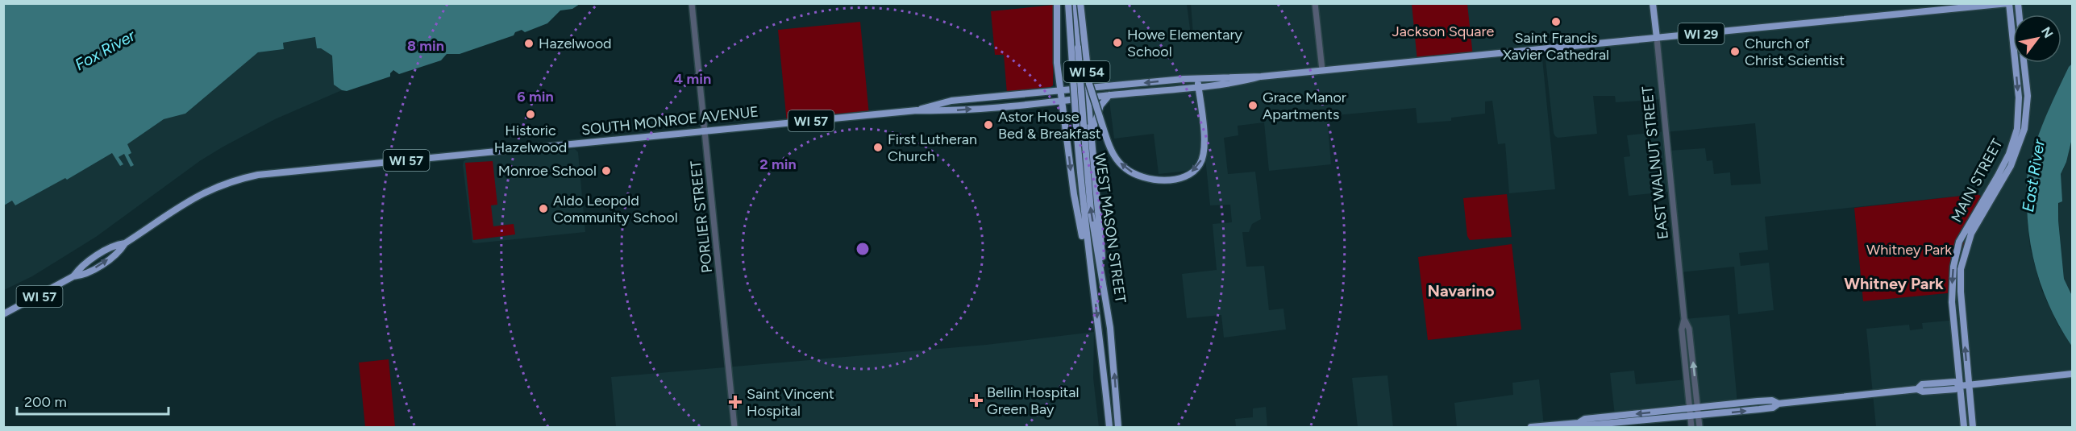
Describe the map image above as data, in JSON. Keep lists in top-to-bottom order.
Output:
{
  "streets": {
    "main road": [
      "WI 29",
      "WI 54",
      "SOUTH MONROE AVENUE",
      "WI 57",
      "EAST WALNUT STREET",
      "MAIN STREET",
      "WEST MASON STREET"
    ],
    "street": ["PORLIER STREET"]
  },
  "crossings": [
    ["WI 29", "SOUTH MONROE AVENUE"],
    ["WI 29", "EAST WALNUT STREET"],
    ["WI 29", "MAIN STREET"],
    ["WI 54", "SOUTH MONROE AVENUE"],
    ["SOUTH MONROE AVENUE", "EAST WALNUT STREET"],
    ["SOUTH MONROE AVENUE", "PORLIER STREET"]
  ],
  "districts": ["Whitney Park", "Navarino"],
  "water": ["Fox River", "East River"],
  "parks": ["Jackson Square", "Whitney Park"],
  "places": {
    "other": [
      "Saint Francis Xavier Cathedral",
      "Howe Elementary School",
      "Hazelwood",
      "Church of Christ Scientist",
      "Grace Manor Apartments",
      "Historic Hazelwood",
      "Astor House Bed & Breakfast",
      "First Lutheran Church",
      "Monroe School",
      "Aldo Leopold Community School"
    ],
    "health": ["Bellin Hospital Green Bay", "Saint Vincent Hospital"]
  },
  "scale_bar": "200 m",
  "north": "top right",
  "rings": [
    "8 min",
    "4 min",
    "6 min",
    "2 min"
  ]
}
